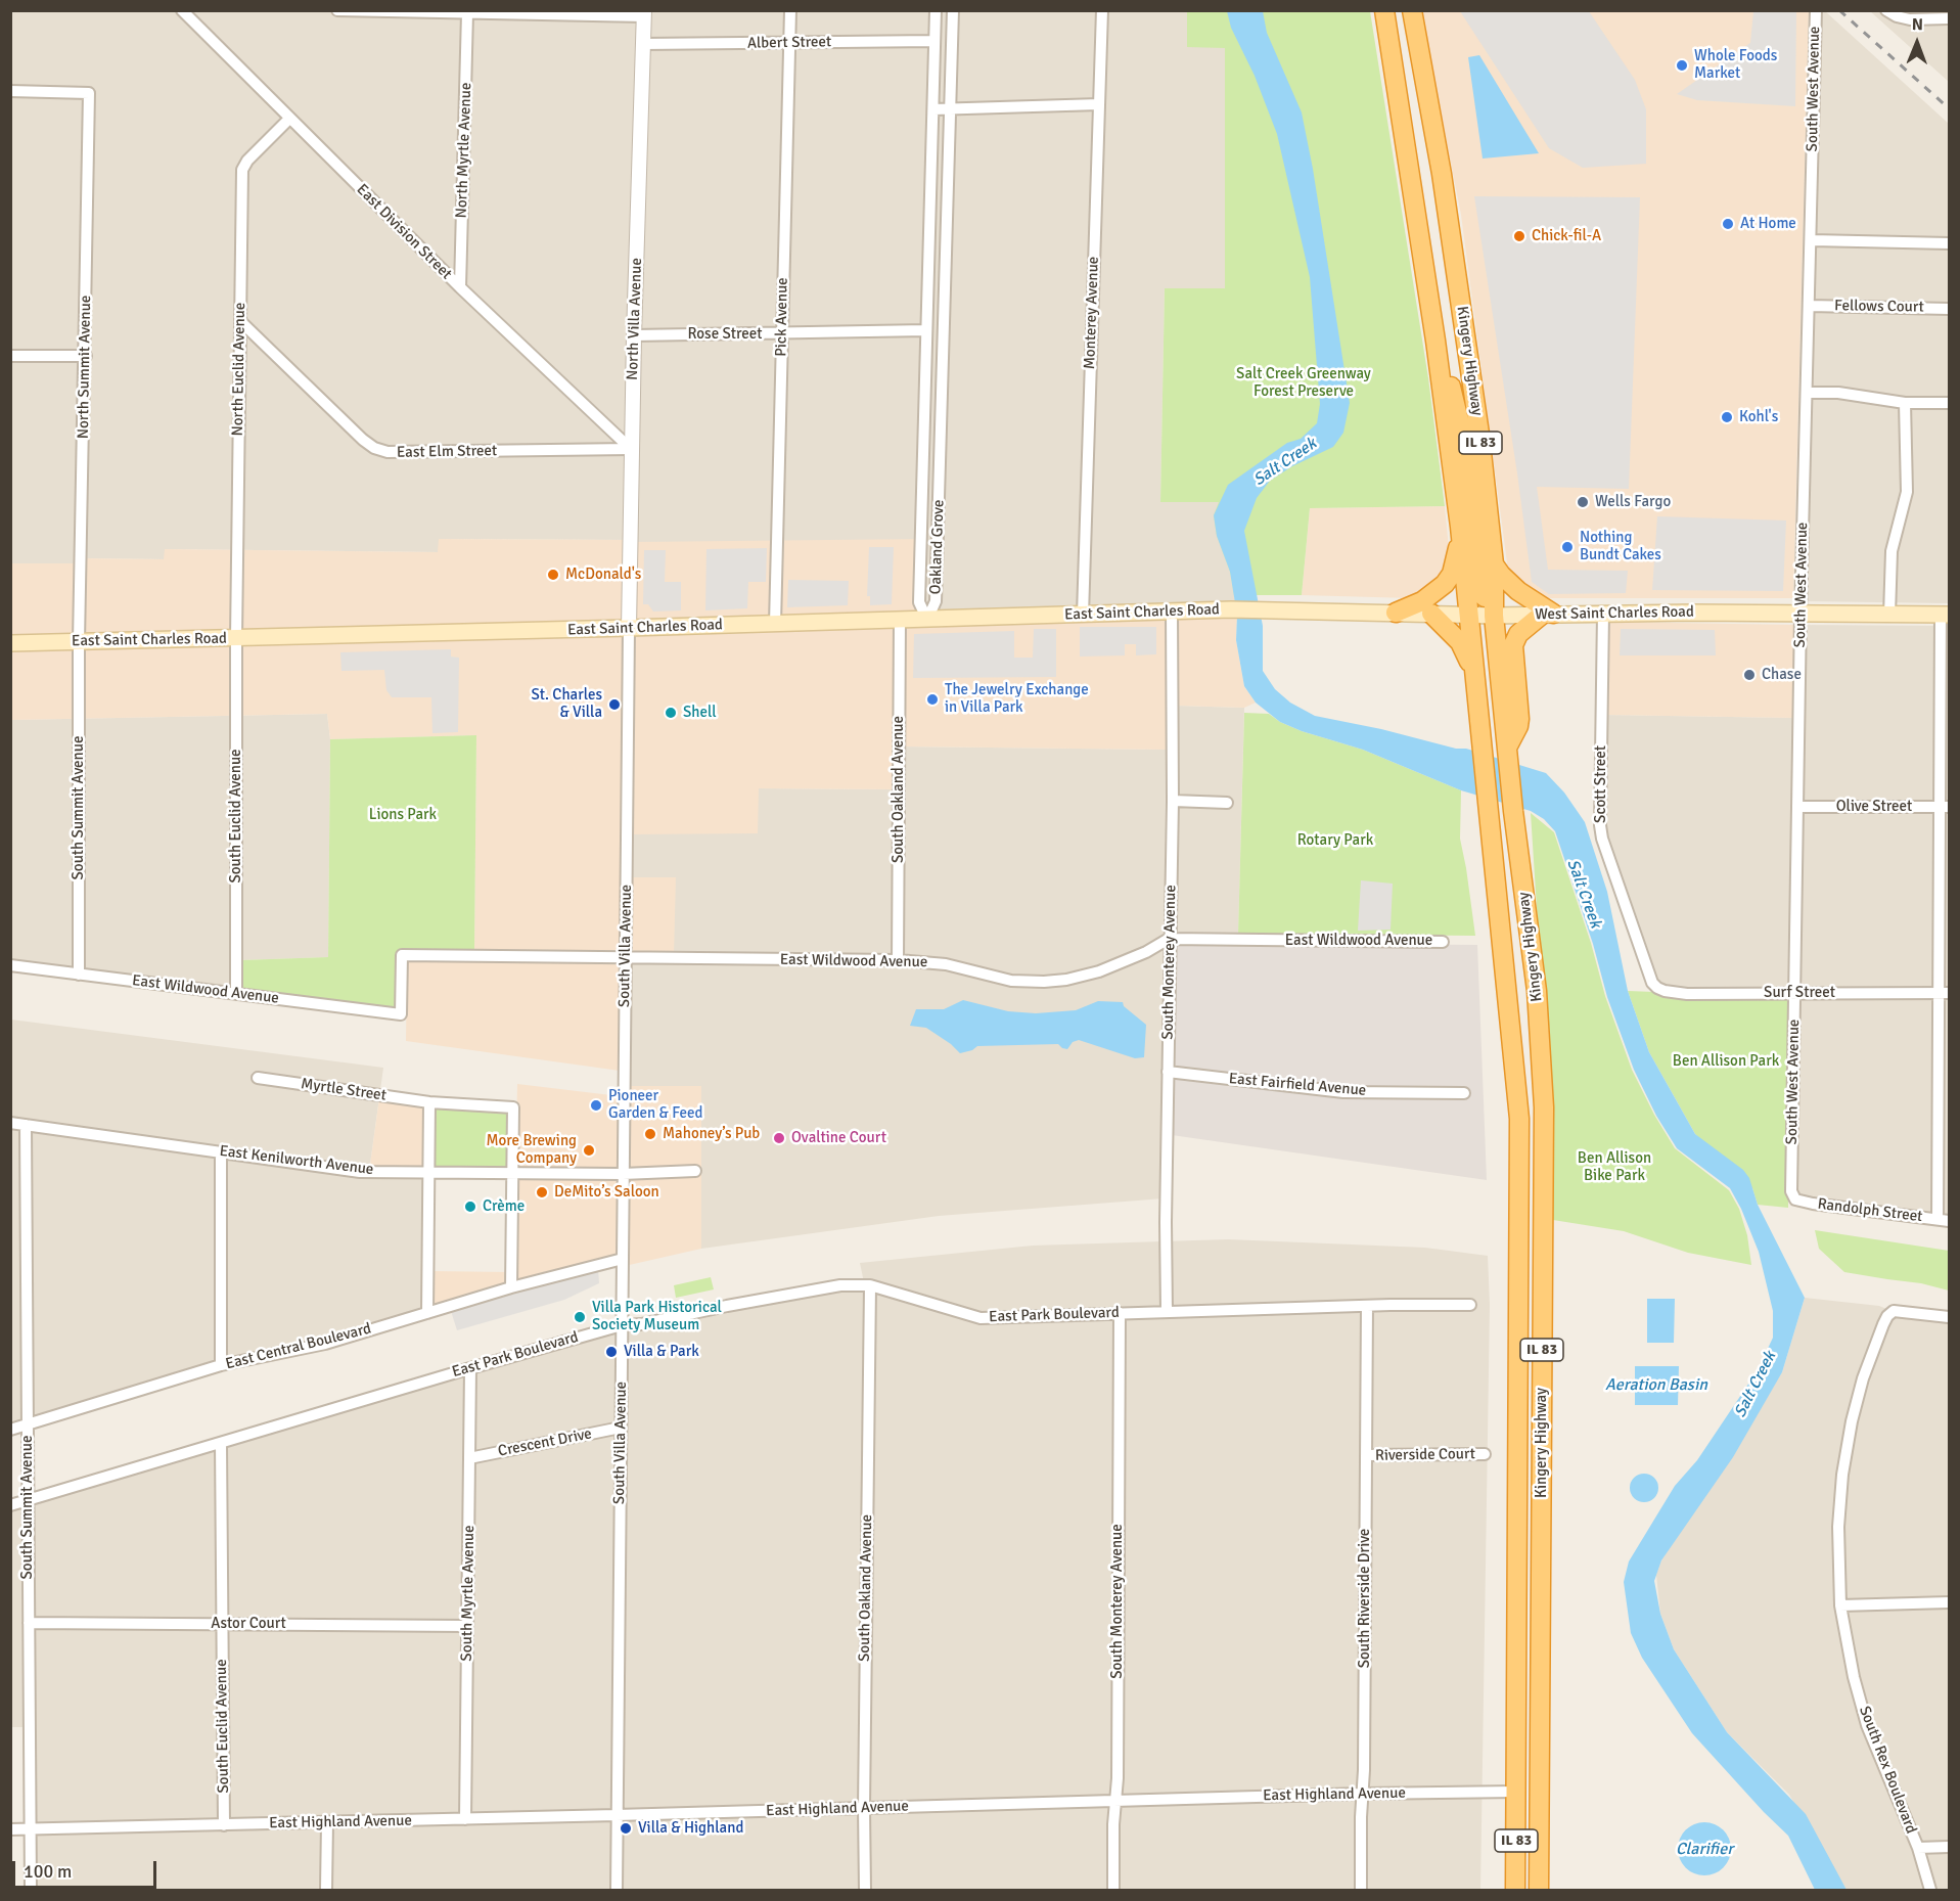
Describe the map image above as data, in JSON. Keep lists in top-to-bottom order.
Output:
{
  "streets": {
    "highway": ["Kingery Highway", "IL 83"],
    "main road": ["East Saint Charles Road", "West Saint Charles Road"],
    "street": [
      "Albert Street",
      "South West Avenue",
      "North Myrtle Avenue",
      "East Division Street",
      "Fellows Court",
      "Monterey Avenue",
      "Pick Avenue",
      "North Villa Avenue",
      "Rose Street",
      "North Summit Avenue",
      "North Euclid Avenue",
      "East Elm Street",
      "Oakland Grove",
      "Scott Street",
      "South Oakland Avenue",
      "Olive Street",
      "South Summit Avenue",
      "South Euclid Avenue",
      "East Wildwood Avenue",
      "South Villa Avenue",
      "South Monterey Avenue",
      "Surf Street",
      "East Fairfield Avenue",
      "Myrtle Street",
      "East Kenilworth Avenue",
      "Randolph Street",
      "East Park Boulevard",
      "East Central Boulevard",
      "Crescent Drive",
      "Riverside Court",
      "South Myrtle Avenue",
      "South Riverside Drive",
      "Astor Court",
      "South Rex Boulevard",
      "East Highland Avenue"
    ]
  },
  "crossings": [
    ["Albert Street", "Pick Avenue"],
    ["Albert Street", "North Villa Avenue"],
    ["Albert Street", "Oakland Grove"],
    ["South West Avenue", "Fellows Court"],
    ["South West Avenue", "West Saint Charles Road"],
    ["South West Avenue", "Olive Street"],
    ["South West Avenue", "Surf Street"],
    ["South West Avenue", "Randolph Street"],
    ["North Myrtle Avenue", "East Division Street"],
    ["East Division Street", "North Villa Avenue"],
    ["East Division Street", "North Euclid Avenue"],
    ["East Division Street", "East Elm Street"],
    ["Monterey Avenue", "East Saint Charles Road"],
    ["Pick Avenue", "Rose Street"],
    ["Pick Avenue", "East Saint Charles Road"],
    ["North Villa Avenue", "Rose Street"],
    ["North Villa Avenue", "East Elm Street"],
    ["North Villa Avenue", "East Saint Charles Road"],
    ["North Villa Avenue", "South Villa Avenue"],
    ["Rose Street", "Oakland Grove"],
    ["Kingery Highway", "West Saint Charles Road"],
    ["Kingery Highway", "East Highland Avenue"],
    ["North Summit Avenue", "East Saint Charles Road"],
    ["North Summit Avenue", "South Summit Avenue"],
    ["North Euclid Avenue", "East Elm Street"],
    ["North Euclid Avenue", "East Saint Charles Road"],
    ["North Euclid Avenue", "South Euclid Avenue"],
    ["Oakland Grove", "East Saint Charles Road"],
    ["East Saint Charles Road", "West Saint Charles Road"],
    ["East Saint Charles Road", "South Oakland Avenue"],
    ["East Saint Charles Road", "South Summit Avenue"],
    ["East Saint Charles Road", "South Euclid Avenue"],
    ["East Saint Charles Road", "South Villa Avenue"],
    ["East Saint Charles Road", "South Monterey Avenue"],
    ["West Saint Charles Road", "Scott Street"],
    ["Scott Street", "Surf Street"],
    ["South Oakland Avenue", "East Wildwood Avenue"],
    ["South Oakland Avenue", "East Park Boulevard"],
    ["South Oakland Avenue", "East Highland Avenue"],
    ["South Summit Avenue", "East Wildwood Avenue"],
    ["South Summit Avenue", "East Kenilworth Avenue"],
    ["South Summit Avenue", "East Park Boulevard"],
    ["South Summit Avenue", "East Central Boulevard"],
    ["South Summit Avenue", "Astor Court"],
    ["South Summit Avenue", "East Highland Avenue"],
    ["South Euclid Avenue", "East Wildwood Avenue"],
    ["South Euclid Avenue", "East Park Boulevard"],
    ["South Euclid Avenue", "Astor Court"],
    ["South Euclid Avenue", "East Highland Avenue"],
    ["East Wildwood Avenue", "South Villa Avenue"],
    ["East Wildwood Avenue", "South Monterey Avenue"],
    ["South Villa Avenue", "East Kenilworth Avenue"],
    ["South Villa Avenue", "East Park Boulevard"],
    ["South Villa Avenue", "East Central Boulevard"],
    ["South Villa Avenue", "Crescent Drive"],
    ["South Villa Avenue", "East Highland Avenue"],
    ["South Monterey Avenue", "East Fairfield Avenue"],
    ["South Monterey Avenue", "East Park Boulevard"],
    ["South Monterey Avenue", "East Highland Avenue"],
    ["Myrtle Street", "East Kenilworth Avenue"],
    ["East Park Boulevard", "South Myrtle Avenue"],
    ["East Park Boulevard", "South Riverside Drive"],
    ["Crescent Drive", "South Myrtle Avenue"],
    ["Riverside Court", "South Riverside Drive"],
    ["South Myrtle Avenue", "Astor Court"],
    ["South Myrtle Avenue", "East Highland Avenue"],
    ["South Riverside Drive", "East Highland Avenue"]
  ],
  "water": ["Salt Creek", "Aeration Basin", "Clarifier"],
  "parks": [
    "Salt Creek Greenway Forest Preserve",
    "Lions Park",
    "Rotary Park",
    "Ben Allison Park",
    "Ben Allison Bike Park"
  ],
  "places": [
    "Whole Foods Market",
    "At Home",
    "Chick-fil-A",
    "Kohl's",
    "Wells Fargo",
    "Nothing Bundt Cakes",
    "McDonald's",
    "Chase",
    "The Jewelry Exchange in Villa Park",
    "St. Charles & Villa",
    "Shell",
    "Pioneer Garden & Feed",
    "Mahoney’s Pub",
    "Ovaltine Court",
    "More Brewing Company",
    "DeMito’s Saloon",
    "Crème",
    "Villa Park Historical Society Museum",
    "Villa & Park",
    "Villa & Highland"
  ],
  "scale_bar": "100 m",
  "north": "top"
}
